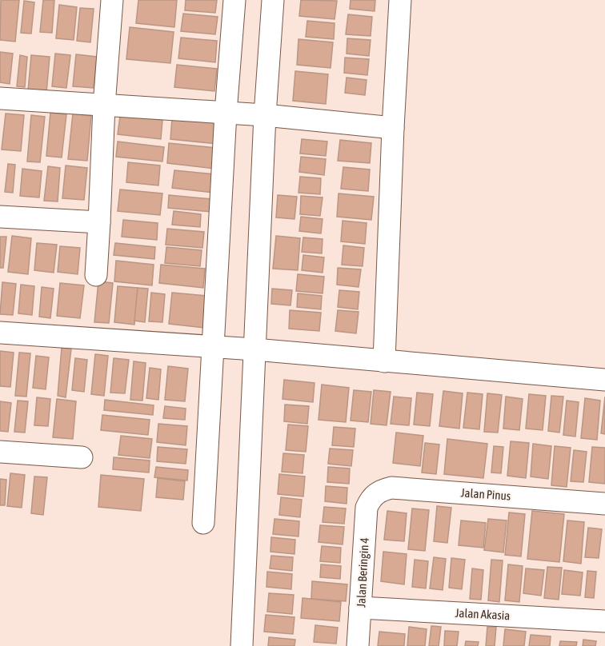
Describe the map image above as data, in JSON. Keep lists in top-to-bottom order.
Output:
{
  "streets": {
    "street": ["Jalan Pinus", "Jalan Beringin 4", "Jalan Akasia"]
  },
  "crossings": [
    ["Jalan Pinus", "Jalan Beringin 4"],
    ["Jalan Beringin 4", "Jalan Akasia"]
  ]
}
